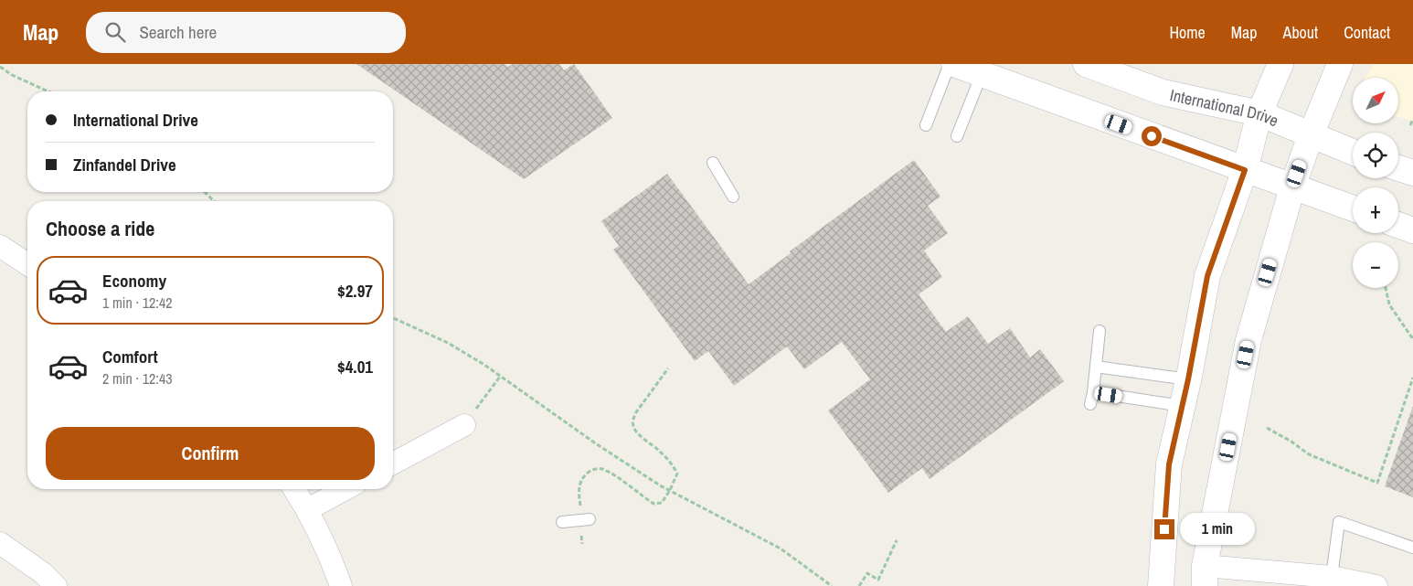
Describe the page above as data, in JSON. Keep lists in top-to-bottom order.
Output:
{
  "streets": {
    "main road": ["International Drive"]
  },
  "north": "top right",
  "page": {
    "header": "Map",
    "search": "Search here",
    "nav": [
      "Home",
      "Map",
      "About",
      "Contact"
    ],
    "map_buttons": ["+", "−"],
    "banner": ["International Drive", "Zinfandel Drive"],
    "heading": "Choose a ride",
    "list": [
      {
        "name": "Economy",
        "note": "1 min · 12:42",
        "value": "$2.97"
      },
      {
        "name": "Comfort",
        "note": "2 min · 12:43",
        "value": "$4.01"
      }
    ],
    "buttons": "Confirm",
    "bubble": "1 min"
  }
}
